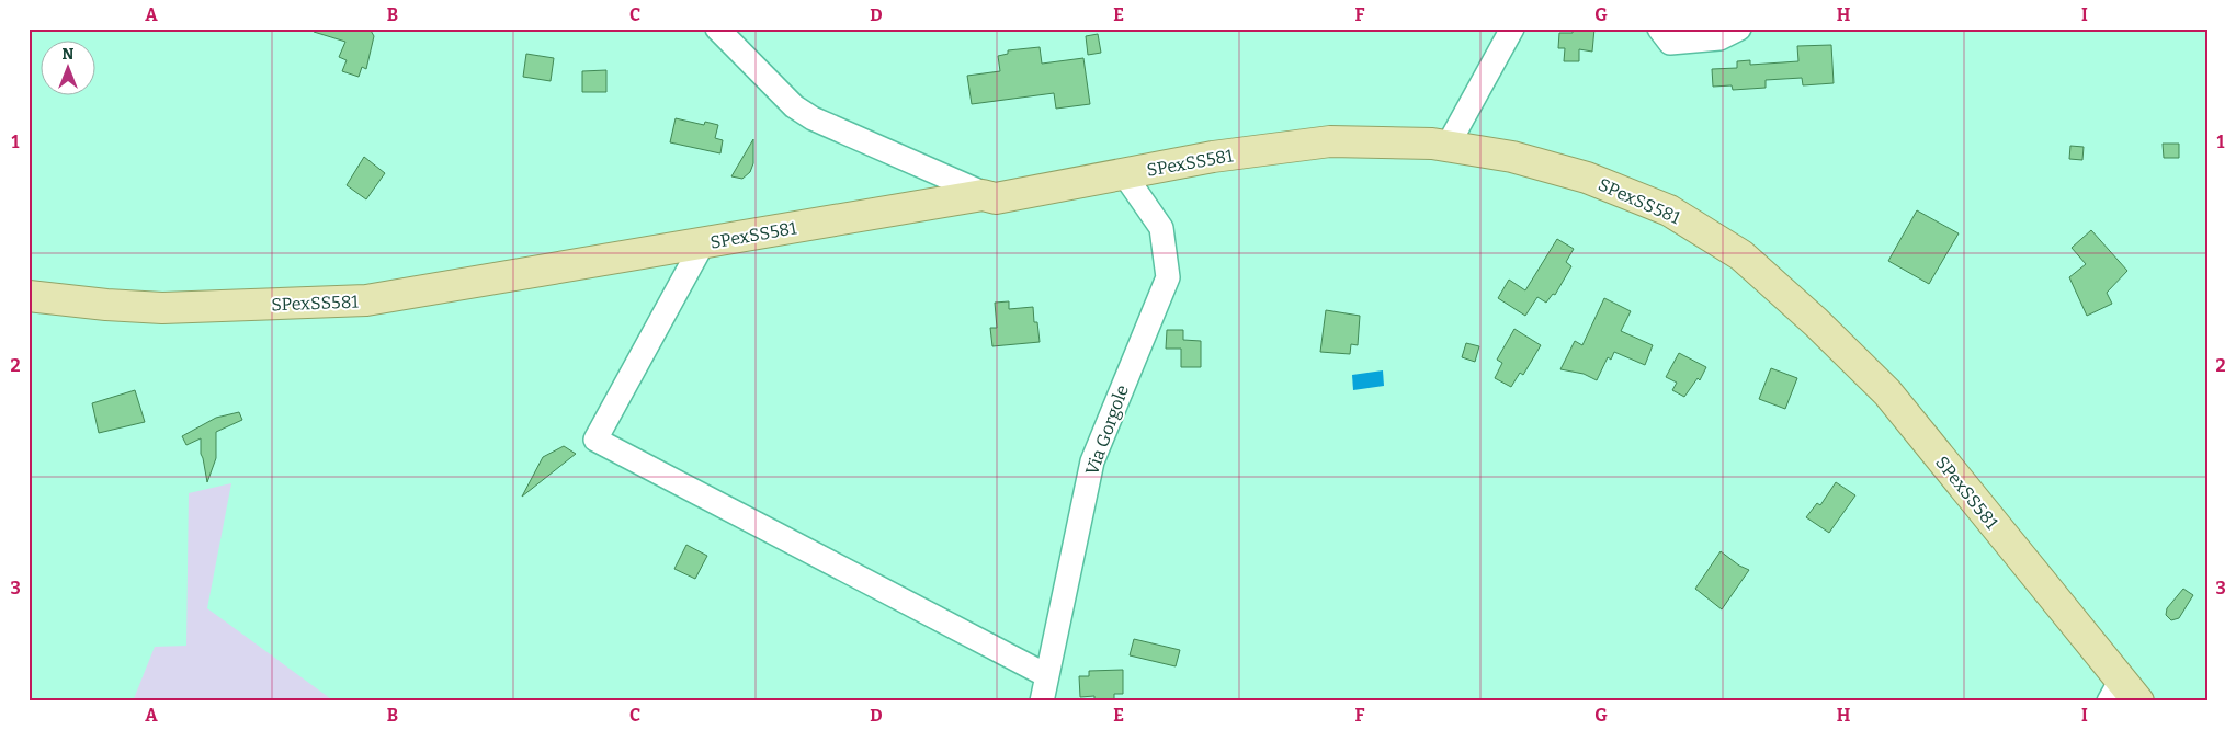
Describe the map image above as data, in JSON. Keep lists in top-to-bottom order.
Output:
{
  "streets": {
    "main road": ["SPexSS581"],
    "street": ["Via Gorgole"]
  },
  "crossings": [
    ["SPexSS581", "Via Gorgole"]
  ],
  "north": "top",
  "grid": {
    "columns": [
      "A",
      "B",
      "C",
      "D",
      "E",
      "F",
      "G",
      "H",
      "I"
    ],
    "rows": ["1", "2", "3"]
  }
}
